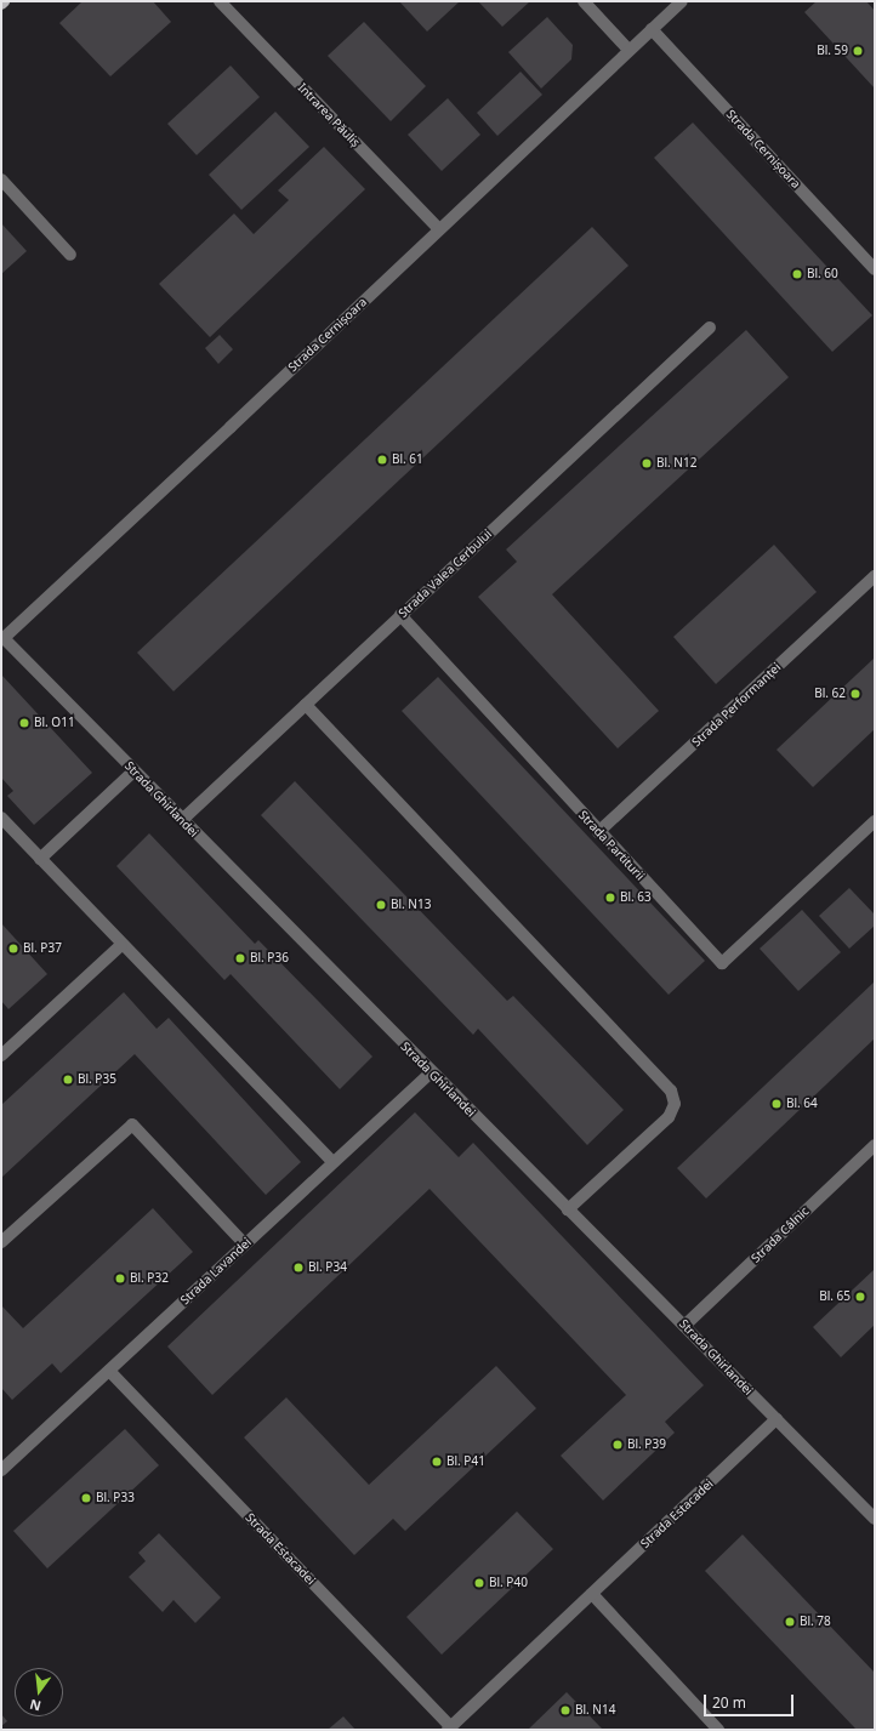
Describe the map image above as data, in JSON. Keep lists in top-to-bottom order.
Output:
{
  "streets": {
    "street": [
      "Intrarea Păuliș",
      "Strada Cernișoara",
      "Strada Valea Cerbului",
      "Strada Performanței",
      "Strada Ghirlandei",
      "Strada Partiturii",
      "Strada Câlnic",
      "Strada Lavandei",
      "Strada Estacadei"
    ]
  },
  "crossings": [
    ["Intrarea Păuliș", "Strada Cernișoara"],
    ["Strada Cernișoara", "Strada Ghirlandei"],
    ["Strada Valea Cerbului", "Strada Ghirlandei"],
    ["Strada Valea Cerbului", "Strada Partiturii"],
    ["Strada Performanței", "Strada Partiturii"],
    ["Strada Ghirlandei", "Strada Câlnic"],
    ["Strada Ghirlandei", "Strada Lavandei"],
    ["Strada Ghirlandei", "Strada Estacadei"],
    ["Strada Lavandei", "Strada Estacadei"]
  ],
  "places": [
    "Bl. 59",
    "Bl. 60",
    "Bl. 61",
    "Bl. N12",
    "Bl. 62",
    "Bl. O11",
    "Bl. 63",
    "Bl. N13",
    "Bl. P37",
    "Bl. P36",
    "Bl. P35",
    "Bl. 64",
    "Bl. P34",
    "Bl. P32",
    "Bl. 65",
    "Bl. P39",
    "Bl. P41",
    "Bl. P33",
    "Bl. P40",
    "Bl. 78",
    "Bl. N14"
  ],
  "scale_bar": "20 m",
  "north": "bottom"
}
